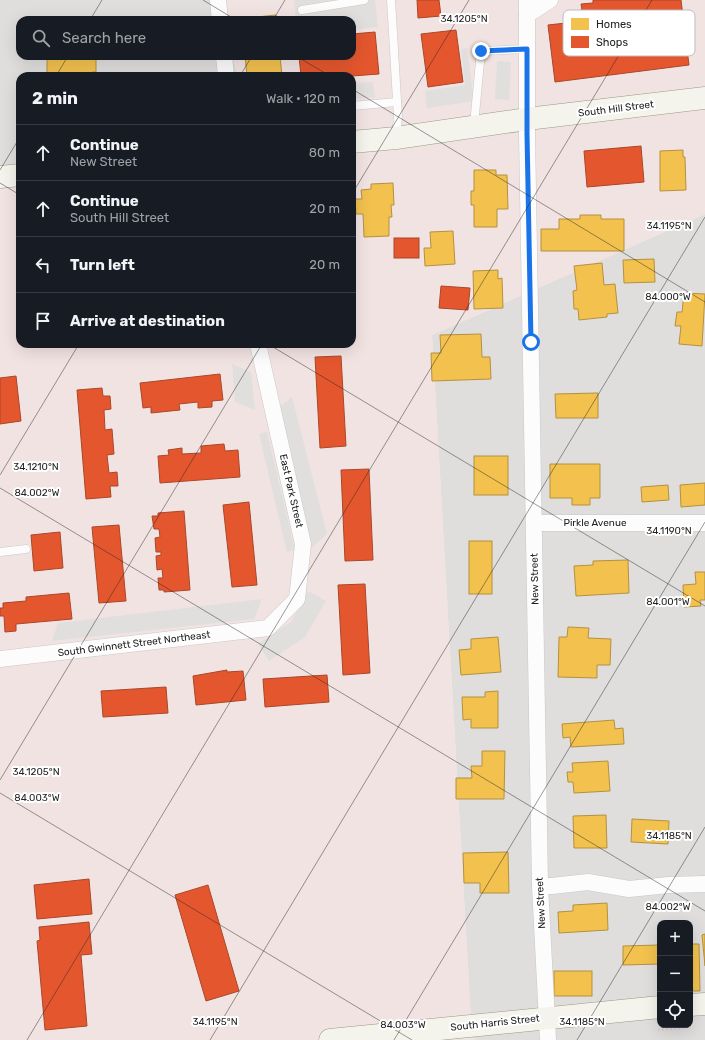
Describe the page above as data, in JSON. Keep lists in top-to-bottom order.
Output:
{
  "streets": {
    "street": [
      "South Hill Street",
      "East Park Street",
      "Pirkle Avenue",
      "New Street",
      "South Gwinnett Street Northeast",
      "South Harris Street"
    ]
  },
  "crossings": [
    ["South Hill Street", "New Street"],
    ["East Park Street", "South Gwinnett Street Northeast"],
    ["Pirkle Avenue", "New Street"],
    ["New Street", "South Harris Street"]
  ],
  "legend": ["Homes", "Shops"],
  "page": {
    "search": "Search here",
    "heading": ["2 min", "Walk · 120 m"],
    "list": [
      ["Continue", "New Street", "80 m"],
      ["Continue", "South Hill Street", "20 m"],
      ["Turn left", "20 m"],
      "Arrive at destination"
    ],
    "map_buttons": ["+", "−"]
  },
  "coordinates": [
    "34.1205°N",
    "34.1195°N",
    "84.000°W",
    "34.1210°N",
    "84.002°W",
    "34.1190°N",
    "84.001°W",
    "84.003°W",
    "34.1185°N"
  ]
}
